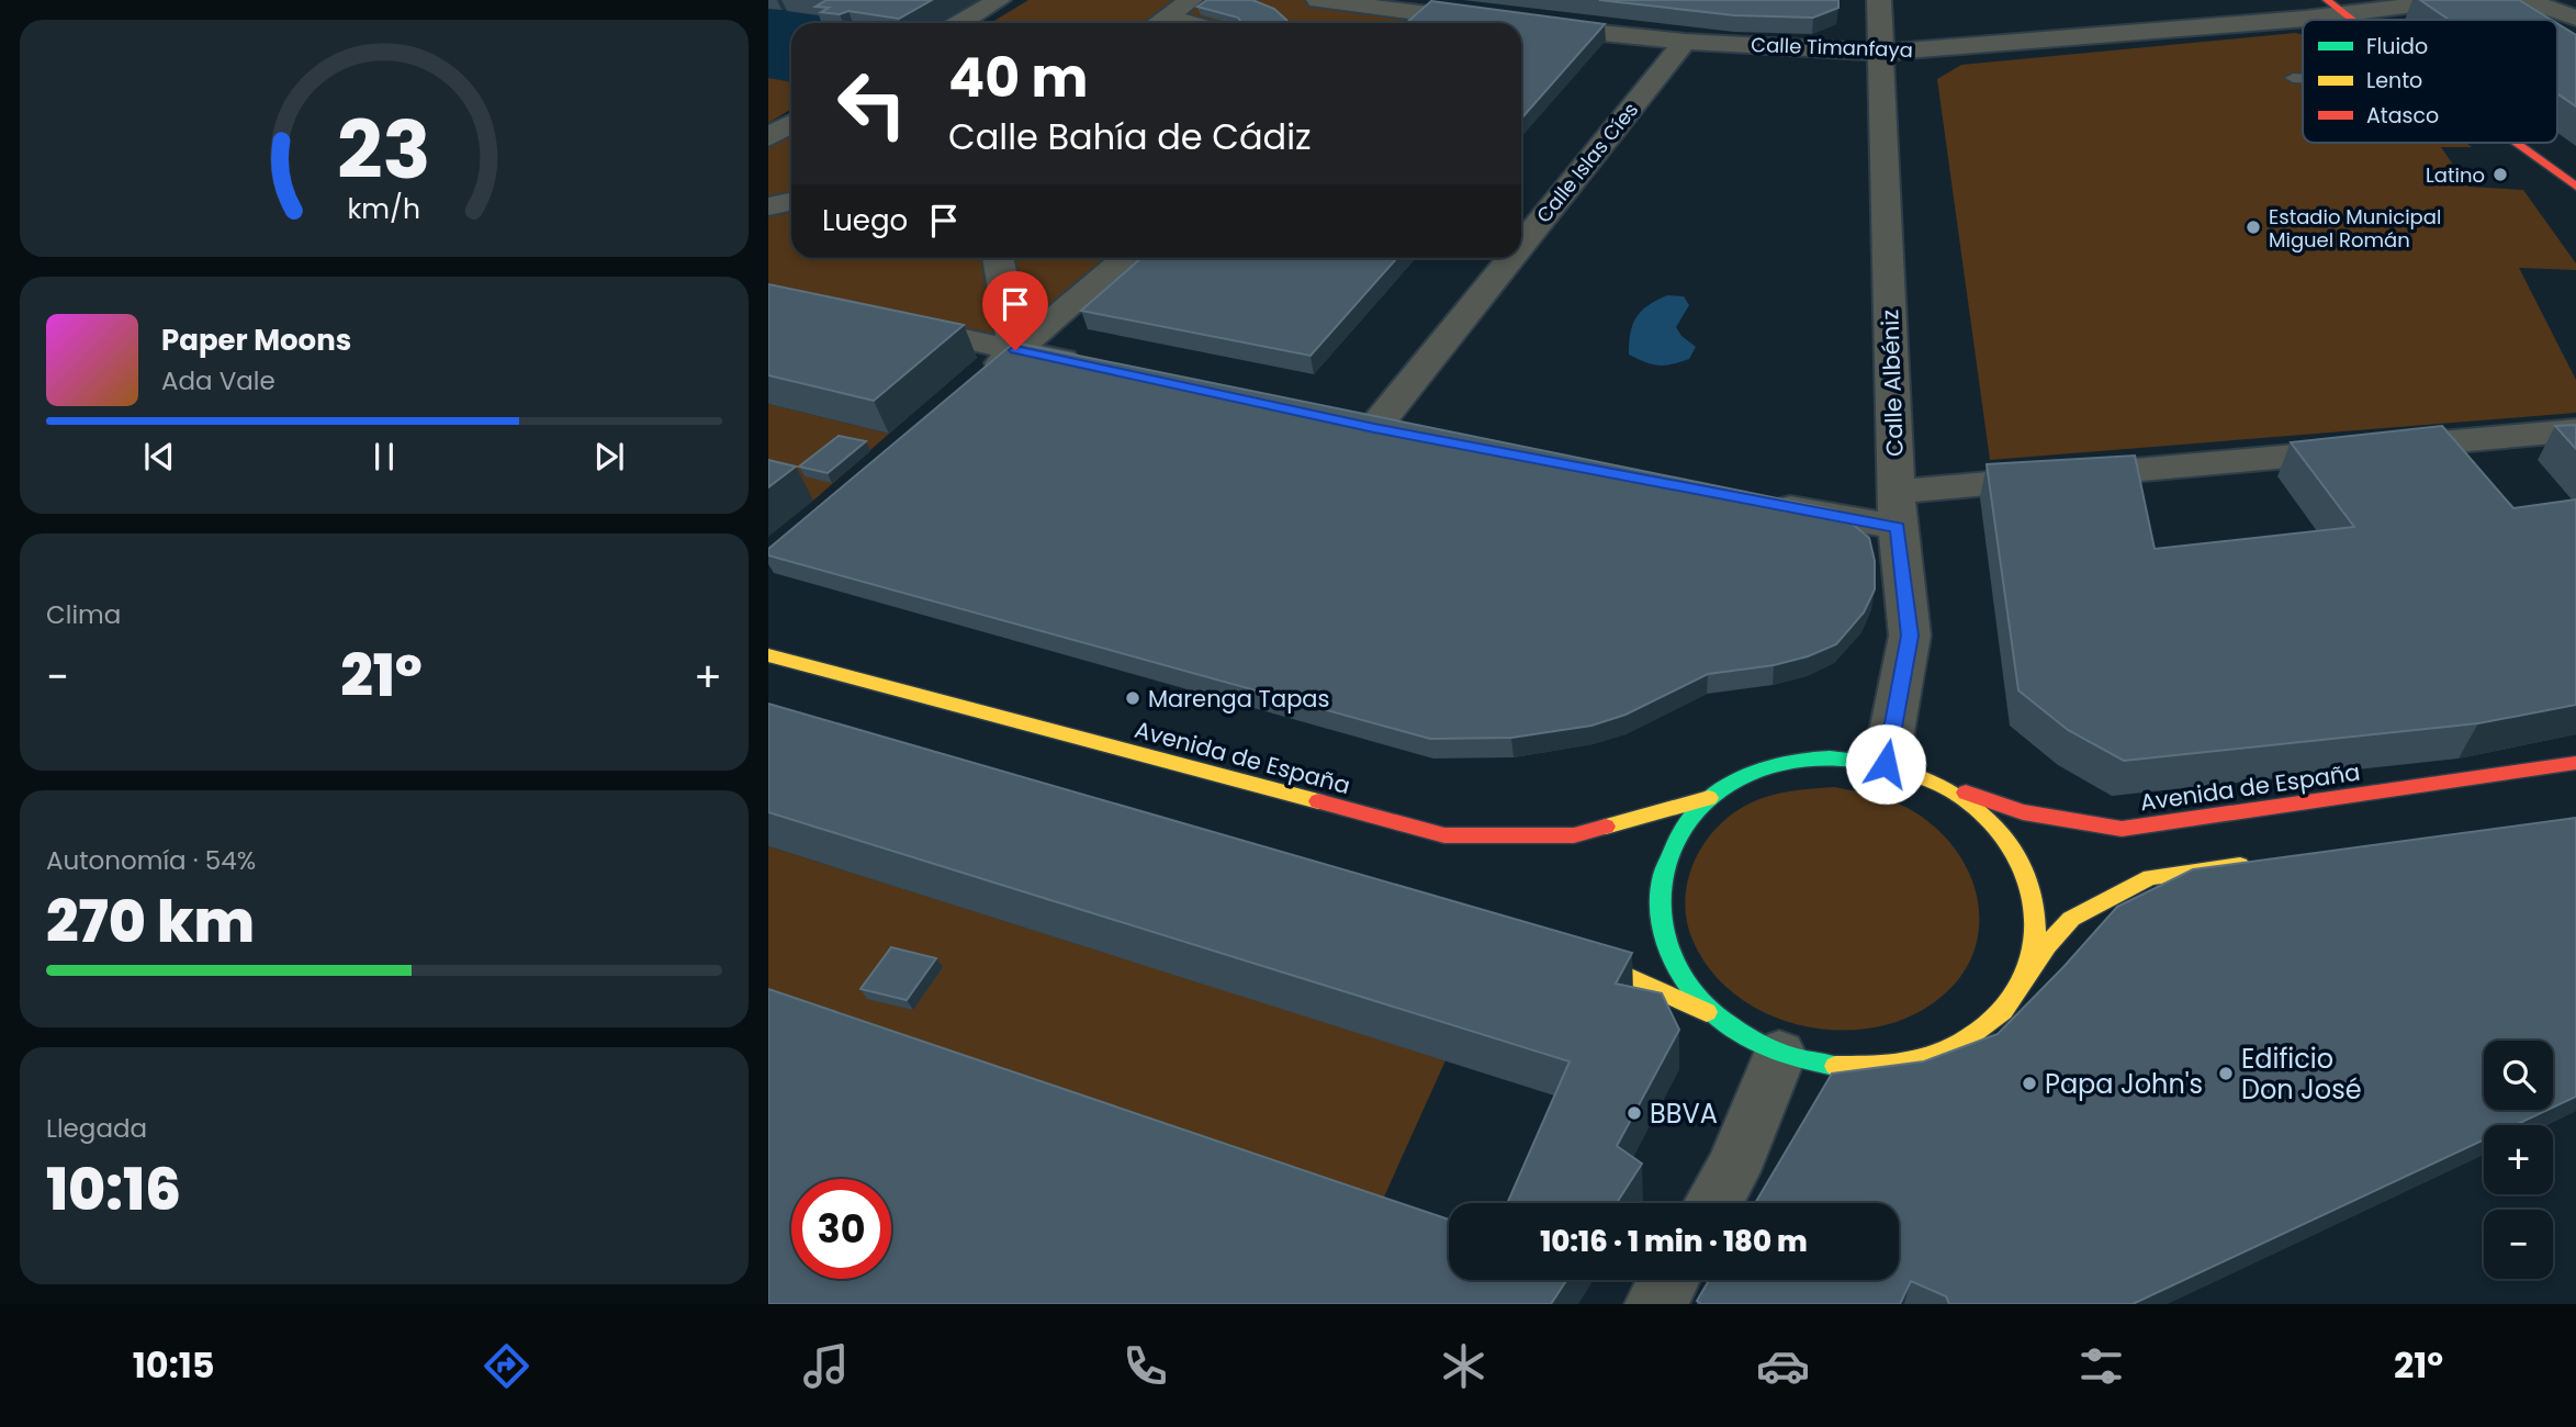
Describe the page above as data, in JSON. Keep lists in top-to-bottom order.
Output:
{
  "streets": {
    "main road": ["Avenida de España"],
    "street": ["Calle Timanfaya", "Calle Islas Cíes", "Calle Albéniz"]
  },
  "crossings": [
    ["Calle Timanfaya", "Calle Islas Cíes"],
    ["Calle Timanfaya", "Calle Albéniz"]
  ],
  "places": [
    "Latino",
    "Estadio Municipal Miguel Román",
    "Marenga Tapas",
    "Edificio Don José",
    "Papa John's",
    "BBVA"
  ],
  "legend": ["Fluido", "Lento", "Atasco"],
  "page": {
    "turn": ["40 m", "Calle Bahía de Cádiz"],
    "then": "Luego",
    "song": ["Paper Moons", "Ada Vale"],
    "tile": [
      "Clima",
      ["Autonomía · 54%", "270 km"],
      ["Llegada", "10:16"]
    ],
    "heat": ["−", "21°", "+"],
    "map_buttons": ["+", "−"],
    "limit": "30",
    "trip": "10:16 · 1 min · 180 m",
    "tabs": ["10:15", "21°"],
    "gauge": ["23", "km/h"]
  }
}
